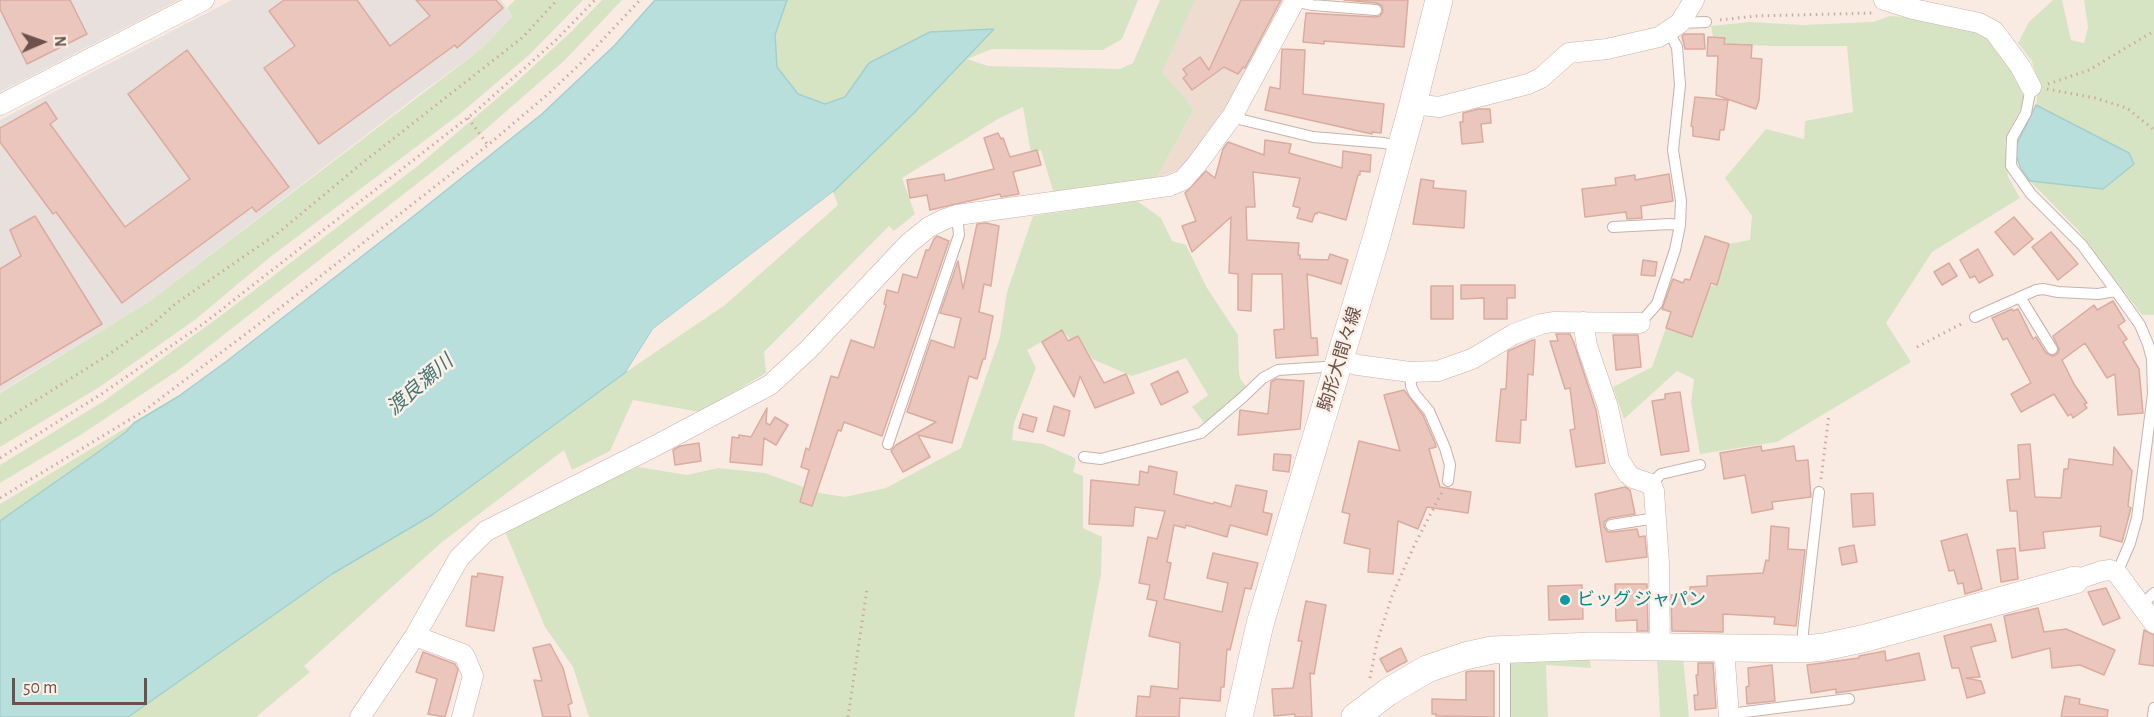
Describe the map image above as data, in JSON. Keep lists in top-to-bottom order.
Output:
{
  "streets": {
    "main road": ["駒形大間々線"]
  },
  "water": ["渡良瀬川"],
  "places": ["ビッグ ジャパン"],
  "scale_bar": "50 m",
  "north": "right"
}
